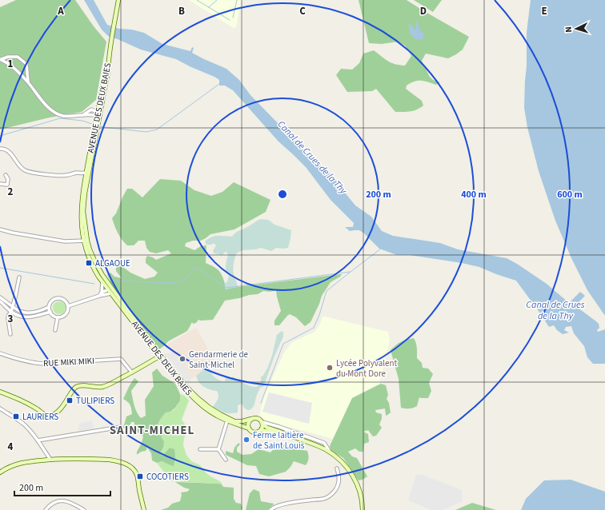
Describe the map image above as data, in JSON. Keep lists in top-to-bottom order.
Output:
{
  "streets": {
    "main road": ["AVENUE DES DEUX BAIES"],
    "street": ["RUE MIKI MIKI"]
  },
  "districts": ["SAINT-MICHEL"],
  "water": ["Canal de Crues de la Thy"],
  "places": {
    "transit": [
      "ALGAOUE",
      "TULIPIERS",
      "LAURIERS",
      "COCOTIERS"
    ],
    "other": ["Gendarmerie de Saint-Michel", "Lycée Polyvalent du Mont Dore", "Ferme laitière de Saint Louis"]
  },
  "scale_bar": "200 m",
  "north": "left",
  "grid": {
    "columns": [
      "A",
      "B",
      "C",
      "D",
      "E"
    ],
    "rows": [
      "1",
      "2",
      "3",
      "4"
    ]
  },
  "rings": ["200 m", "400 m", "600 m"]
}
